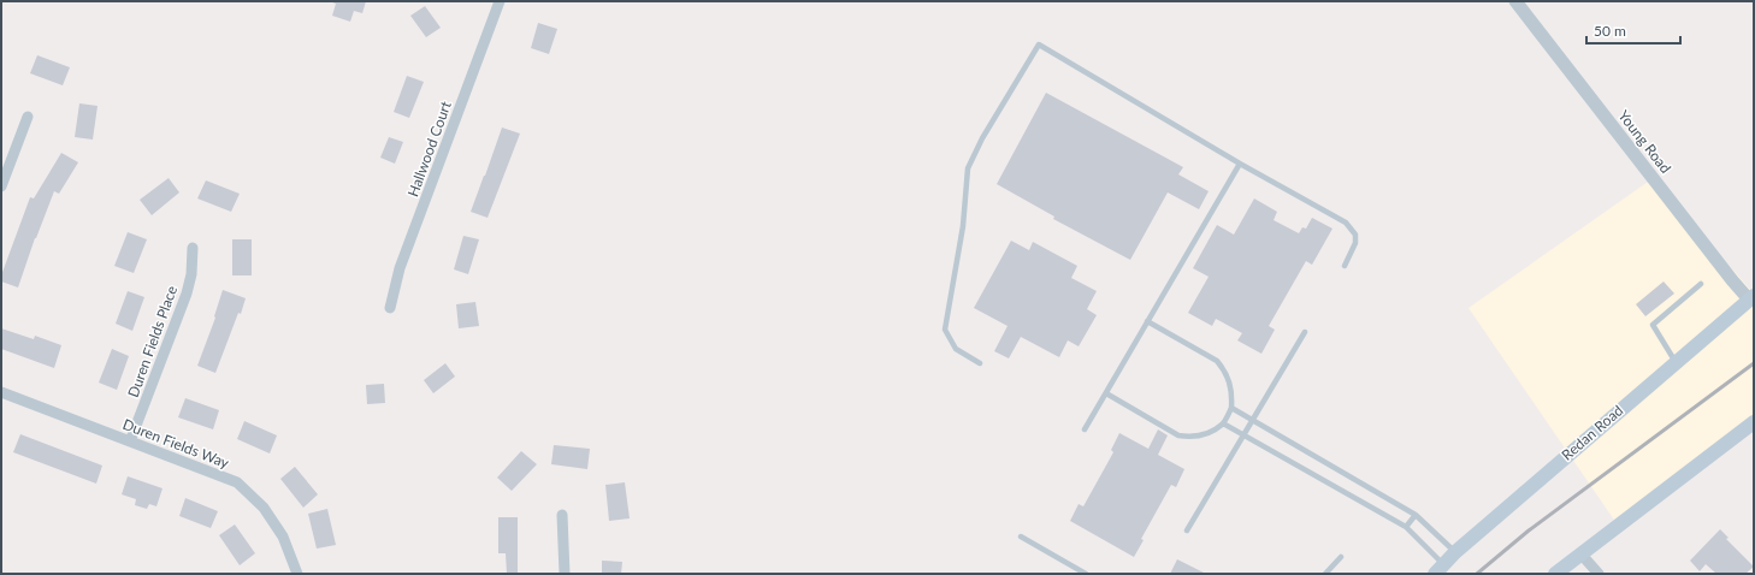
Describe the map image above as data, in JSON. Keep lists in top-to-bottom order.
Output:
{
  "streets": {
    "main road": ["Redan Road"],
    "street": [
      "Young Road",
      "Hallwood Court",
      "Duren Fields Place",
      "Duren Fields Way"
    ]
  },
  "crossings": [
    ["Young Road", "Redan Road"],
    ["Duren Fields Place", "Duren Fields Way"]
  ],
  "scale_bar": "50 m"
}
